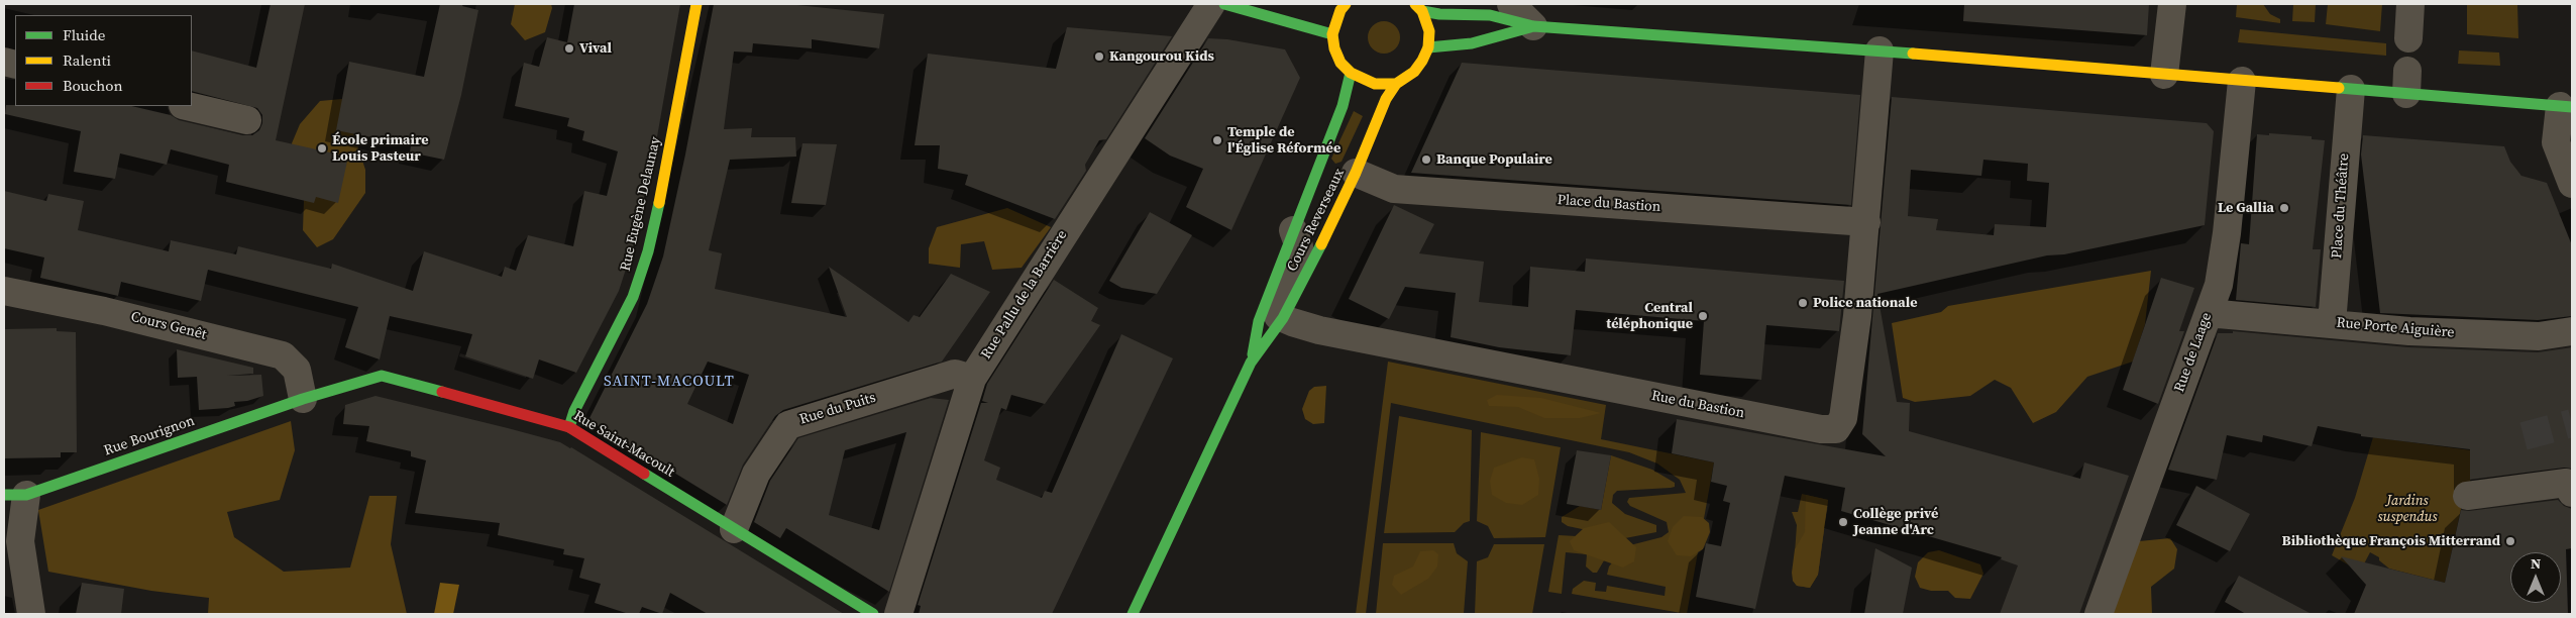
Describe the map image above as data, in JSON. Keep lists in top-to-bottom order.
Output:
{
  "streets": {
    "main road": [
      "Rue Eugène Delaunay",
      "Cours Reverseaux",
      "Rue Bourignon",
      "Rue Saint-Macoult"
    ],
    "street": [
      "Place du Bastion",
      "Place du Théâtre",
      "Rue Pallu de la Barrière",
      "Cours Genêt",
      "Rue Porte Aiguière",
      "Rue de Laage",
      "Rue du Bastion",
      "Rue du Puits"
    ]
  },
  "crossings": [
    ["Rue Eugène Delaunay", "Rue Saint-Macoult"],
    ["Place du Bastion", "Cours Reverseaux"],
    ["Place du Bastion", "Rue du Bastion"],
    ["Place du Théâtre", "Rue Porte Aiguière"],
    ["Cours Reverseaux", "Rue du Bastion"],
    ["Rue Pallu de la Barrière", "Rue du Puits"],
    ["Cours Genêt", "Rue Bourignon"],
    ["Cours Genêt", "Rue Saint-Macoult"],
    ["Rue Porte Aiguière", "Rue de Laage"],
    ["Rue du Puits", "Rue Saint-Macoult"],
    ["Rue Bourignon", "Rue Saint-Macoult"]
  ],
  "districts": ["SAINT-MACOULT"],
  "parks": ["Jardins suspendus"],
  "places": [
    "Vival",
    "Kangourou Kids",
    "Temple de l'Église Réformée",
    "École primaire Louis Pasteur",
    "Banque Populaire",
    "Le Gallia",
    "Police nationale",
    "Central téléphonique",
    "Collège privé Jeanne d'Arc",
    "Bibliothèque François Mitterrand"
  ],
  "legend": ["Fluide", "Ralenti", "Bouchon"],
  "north": "top"
}
